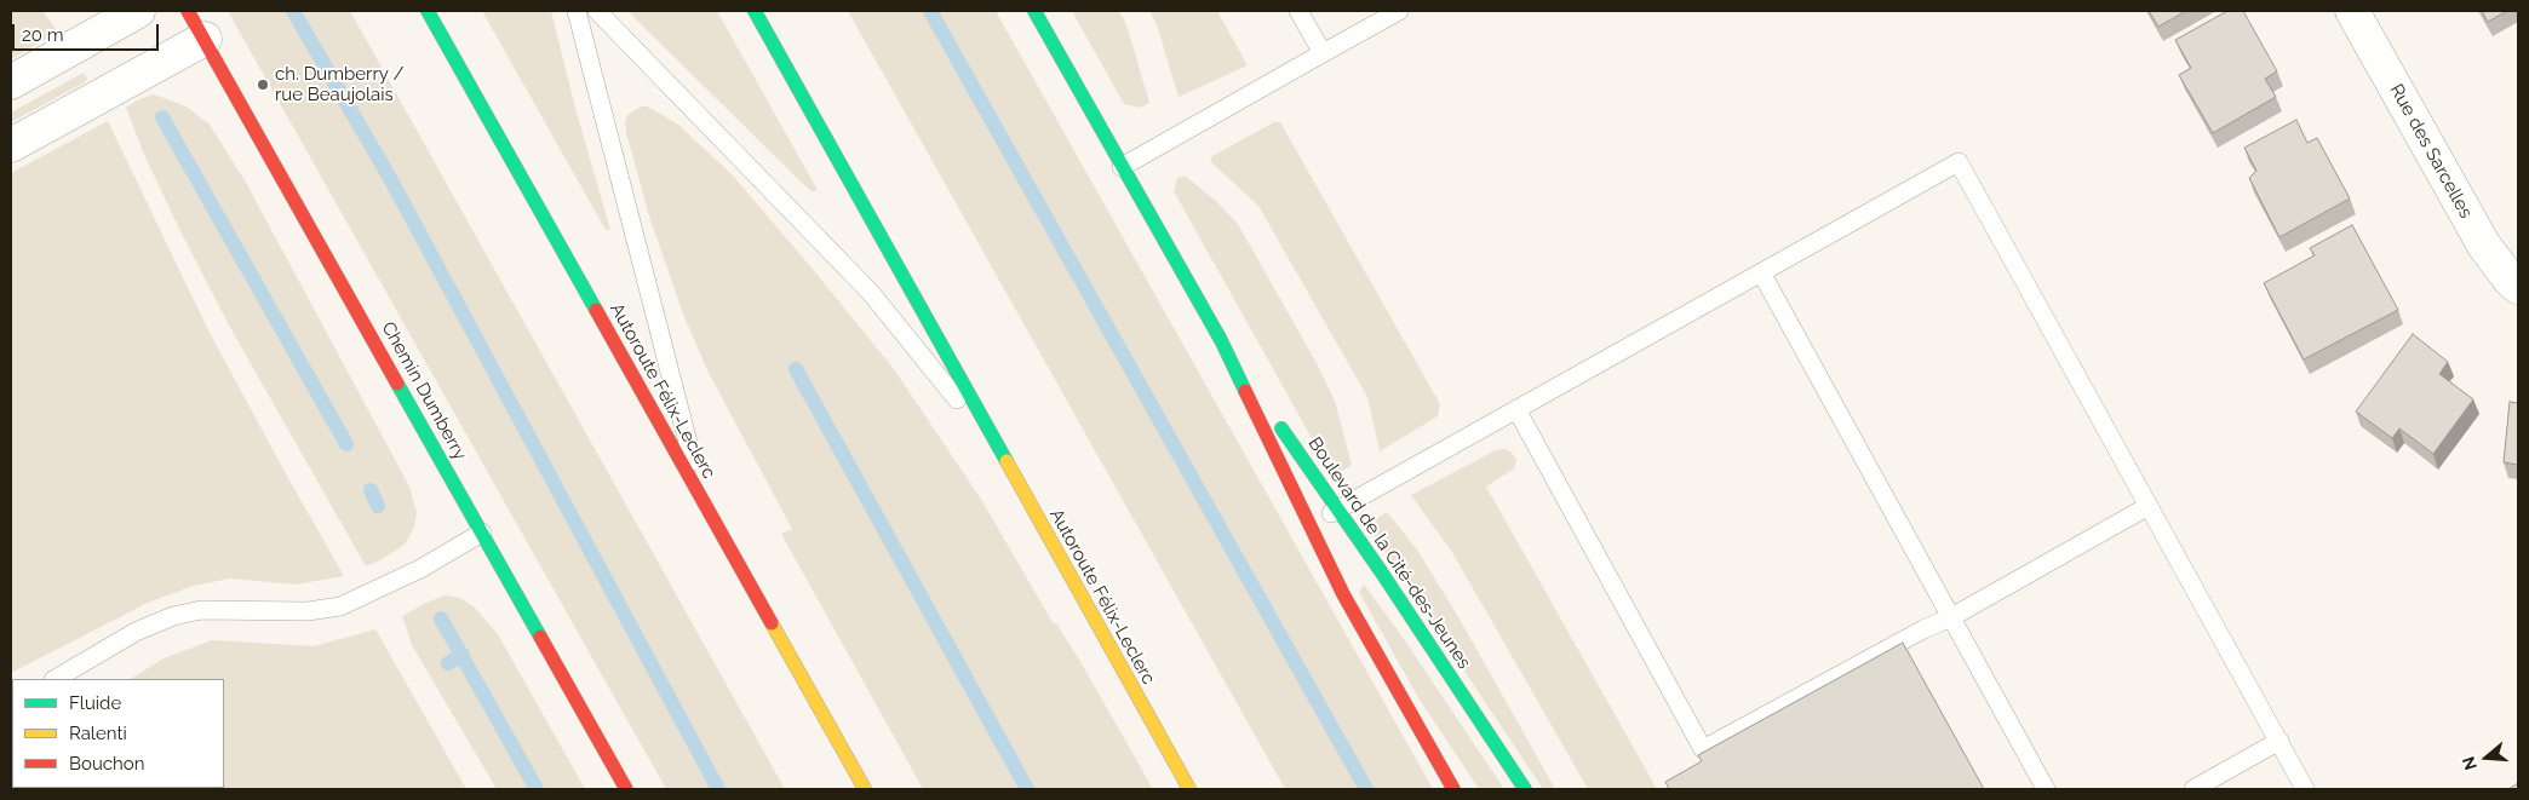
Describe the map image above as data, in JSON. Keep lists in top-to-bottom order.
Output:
{
  "streets": {
    "main road": ["Chemin Dumberry", "Autoroute Félix-Leclerc", "Boulevard de la Cité-des-Jeunes"],
    "street": ["Rue des Sarcelles"]
  },
  "places": ["ch. Dumberry / rue Beaujolais"],
  "legend": ["Fluide", "Ralenti", "Bouchon"],
  "scale_bar": "20 m",
  "north": "left"
}
